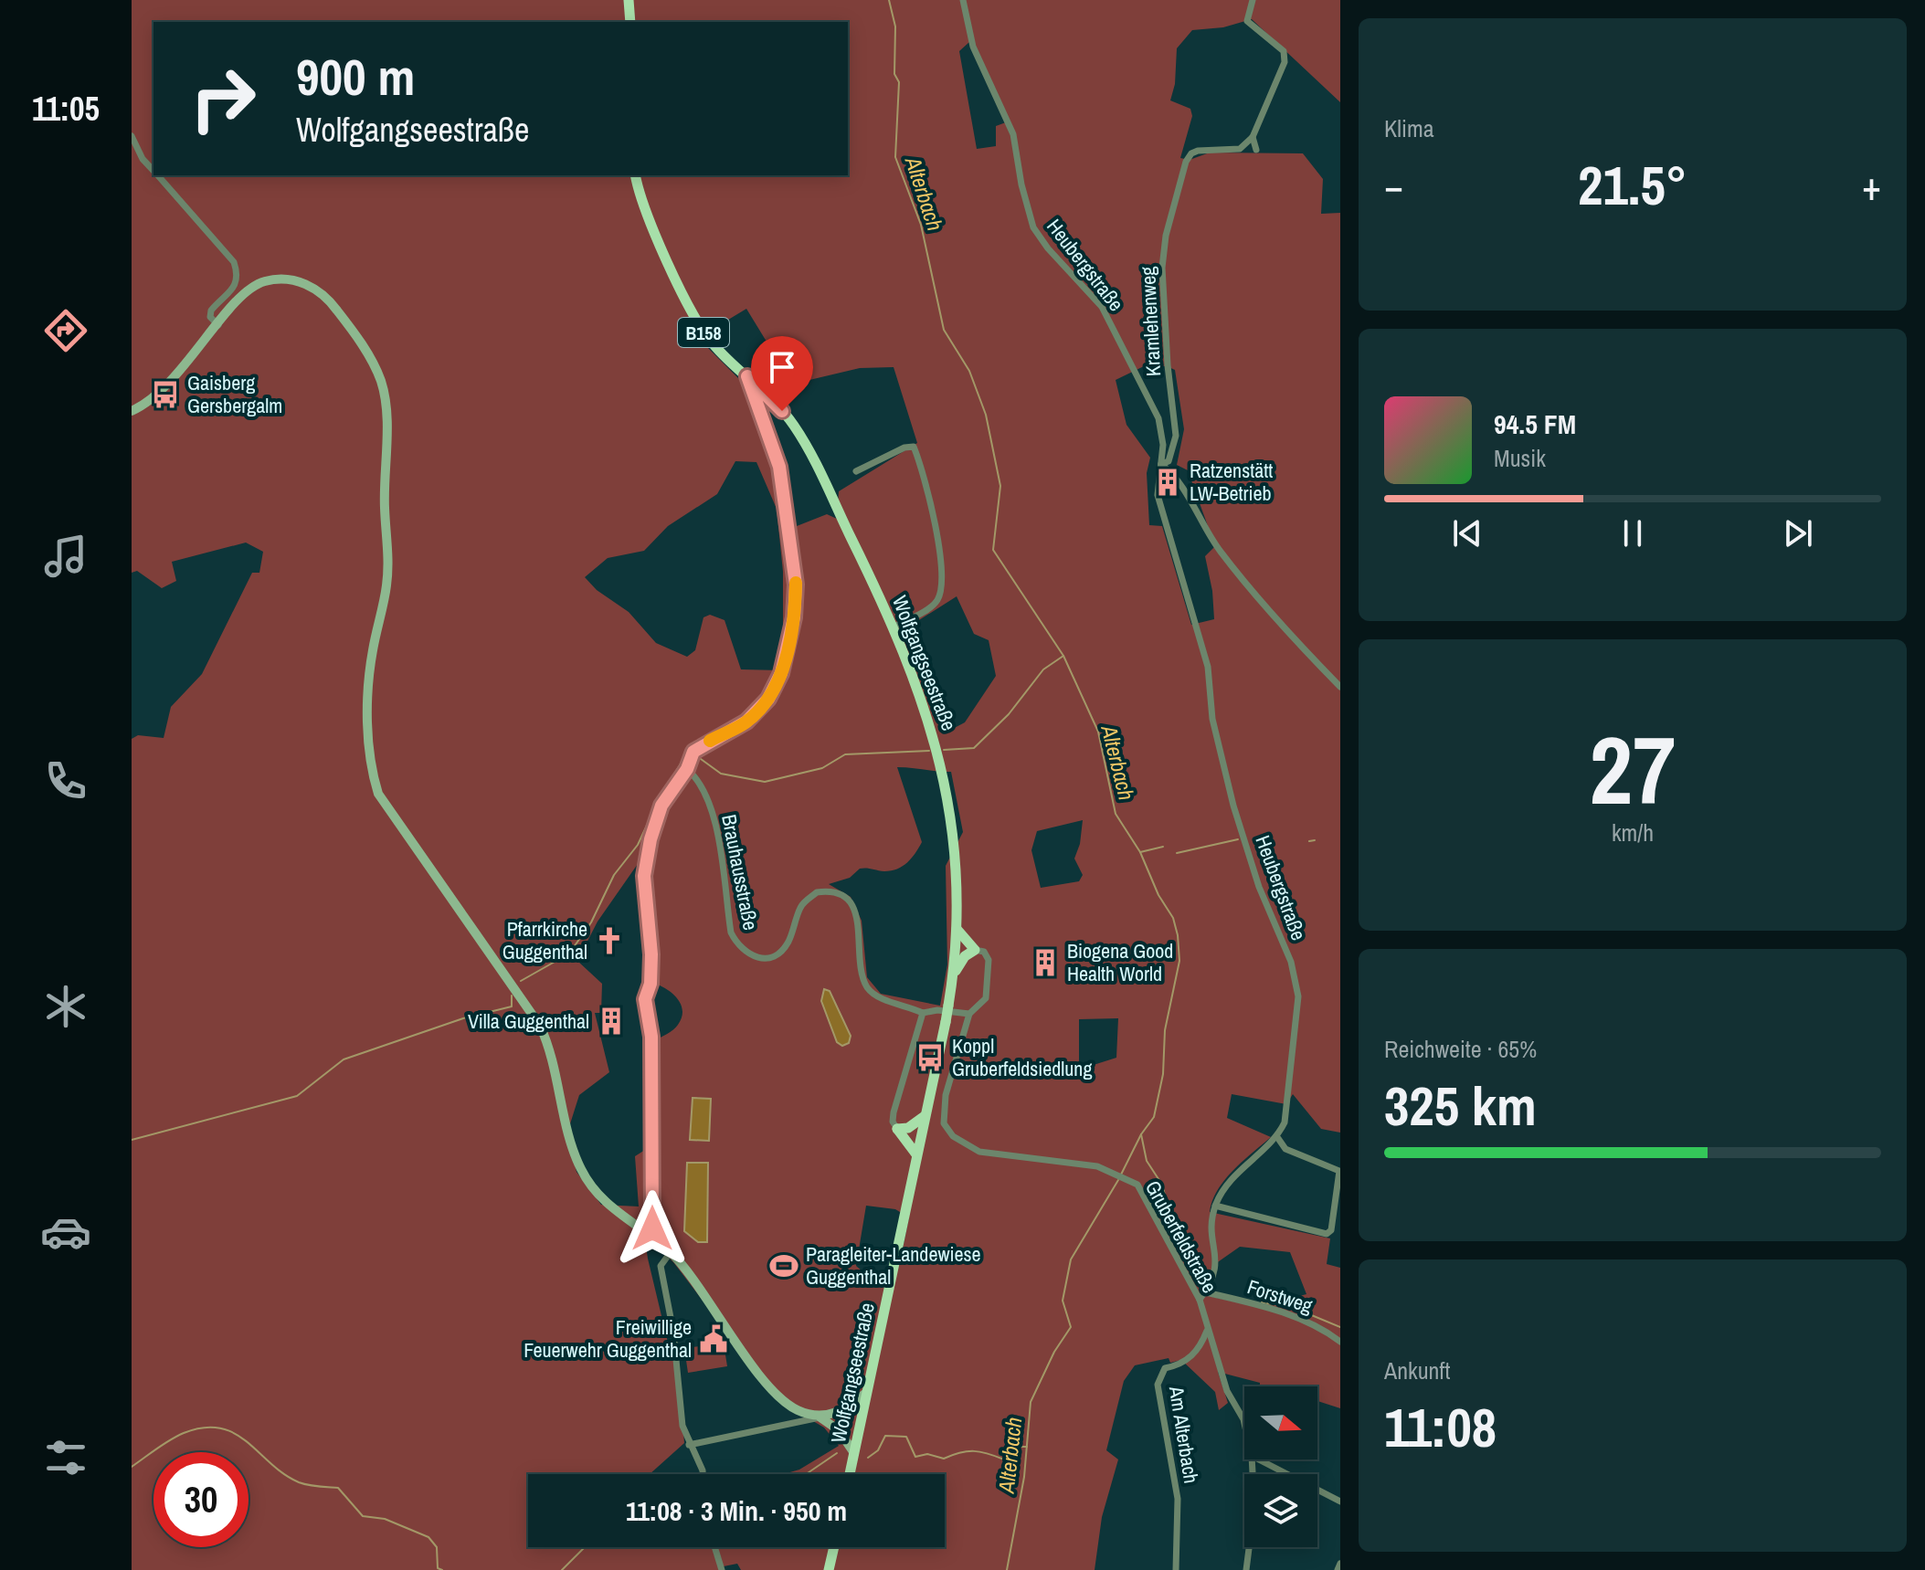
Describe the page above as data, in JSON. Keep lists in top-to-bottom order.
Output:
{
  "streets": {
    "main road": ["B158", "Wolfgangseestraße"],
    "street": [
      "Heubergstraße",
      "Kramlehenweg",
      "Brauhausstraße",
      "Gruberfeldstraße",
      "Forstweg",
      "Am Alterbach"
    ]
  },
  "crossings": [
    ["Heubergstraße", "Kramlehenweg"],
    ["Gruberfeldstraße", "Am Alterbach"]
  ],
  "water": ["Alterbach"],
  "places": {
    "bus stop": ["Gaisberg Gersbergalm", "Koppl Gruberfeldsiedlung"],
    "building": ["Ratzenstätt LW-Betrieb", "Biogena Good Health World", "Villa Guggenthal"],
    "church": ["Pfarrkirche Guggenthal"],
    "sports": ["Paragleiter-Landewiese Guggenthal"],
    "public building": ["Freiwillige Feuerwehr Guggenthal"]
  },
  "north": "right",
  "page": {
    "tabs": "11:05",
    "tile": [
      "Klima",
      ["27", "km/h"],
      ["Reichweite · 65%", "325 km"],
      ["Ankunft", "11:08"]
    ],
    "turn": ["900 m", "Wolfgangseestraße"],
    "heat": ["−", "21.5°", "+"],
    "song": ["94.5 FM", "Musik"],
    "limit": "30",
    "trip": "11:08 · 3 Min. · 950 m"
  }
}
